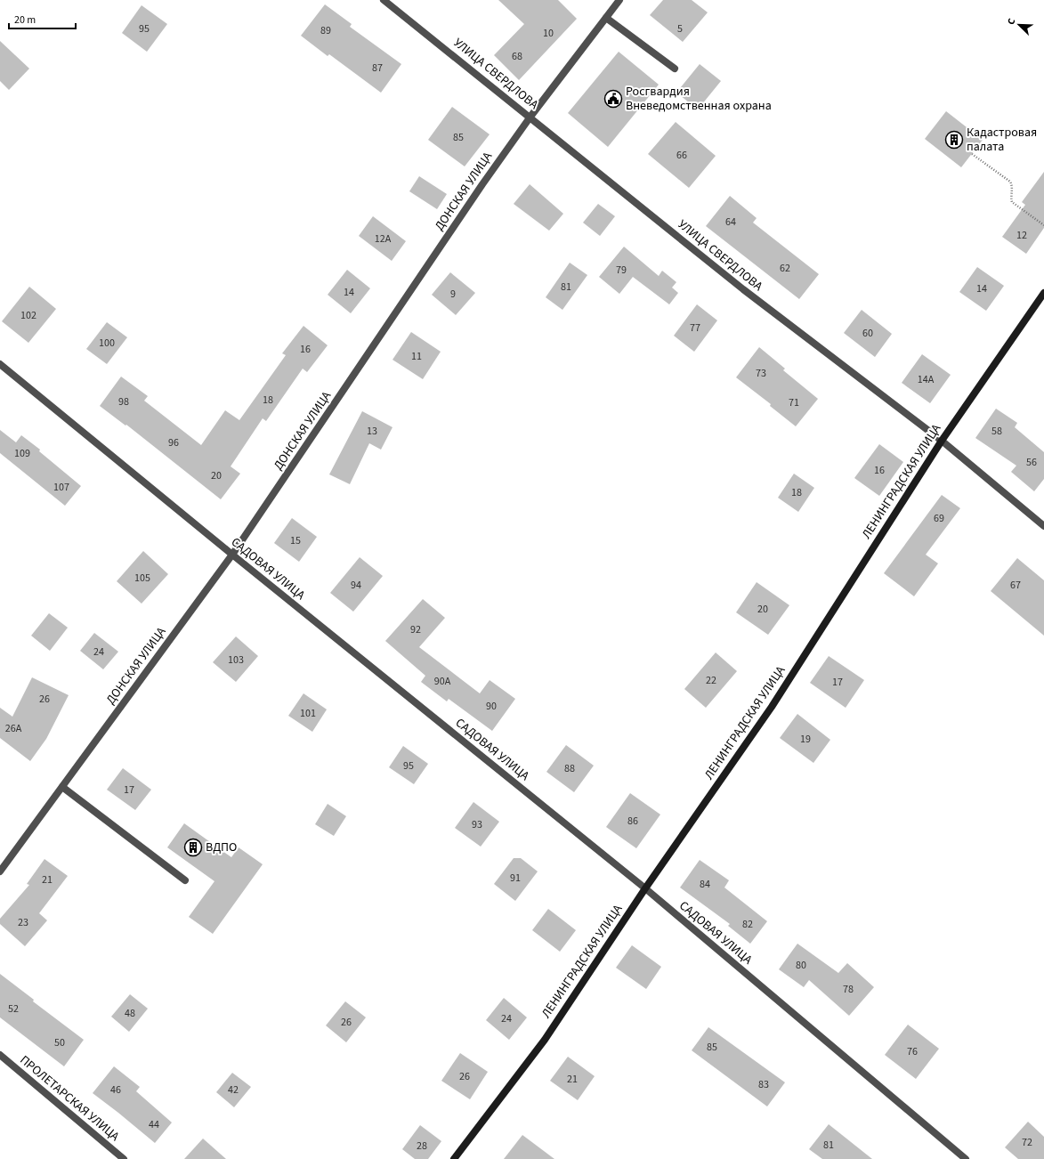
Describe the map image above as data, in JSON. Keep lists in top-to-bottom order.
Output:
{
  "streets": {
    "street": [
      "УЛИЦА СВЕРДЛОВА",
      "ДОНСКАЯ УЛИЦА",
      "ЛЕНИНГРАДСКАЯ УЛИЦА",
      "САДОВАЯ УЛИЦА",
      "ПРОЛЕТАРСКАЯ УЛИЦА"
    ]
  },
  "crossings": [
    ["УЛИЦА СВЕРДЛОВА", "ДОНСКАЯ УЛИЦА"],
    ["УЛИЦА СВЕРДЛОВА", "ЛЕНИНГРАДСКАЯ УЛИЦА"],
    ["ДОНСКАЯ УЛИЦА", "САДОВАЯ УЛИЦА"],
    ["ЛЕНИНГРАДСКАЯ УЛИЦА", "САДОВАЯ УЛИЦА"]
  ],
  "places": {
    "public building": ["Росгвардия Вневедомственная охрана"],
    "building": ["Кадастровая палата", "ВДПО"]
  },
  "house_numbers": [
    "95",
    "5",
    "89",
    "10",
    "68",
    "87",
    "85",
    "66",
    "64",
    "12",
    "12А",
    "62",
    "79",
    "81",
    "14",
    "14",
    "9",
    "102",
    "77",
    "60",
    "100",
    "16",
    "11",
    "73",
    "14А",
    "18",
    "98",
    "71",
    "13",
    "58",
    "96",
    "109",
    "56",
    "16",
    "20",
    "107",
    "18",
    "69",
    "15",
    "105",
    "94",
    "67",
    "20",
    "92",
    "24",
    "103",
    "22",
    "90А",
    "17",
    "26",
    "90",
    "101",
    "26А",
    "19",
    "95",
    "88",
    "17",
    "86",
    "93",
    "91",
    "21",
    "84",
    "23",
    "82",
    "80",
    "78",
    "52",
    "48",
    "24",
    "26",
    "50",
    "85",
    "76",
    "26",
    "21",
    "83",
    "46",
    "42",
    "44",
    "72",
    "81",
    "28"
  ],
  "scale_bar": "20 m",
  "north": "top left"
}
